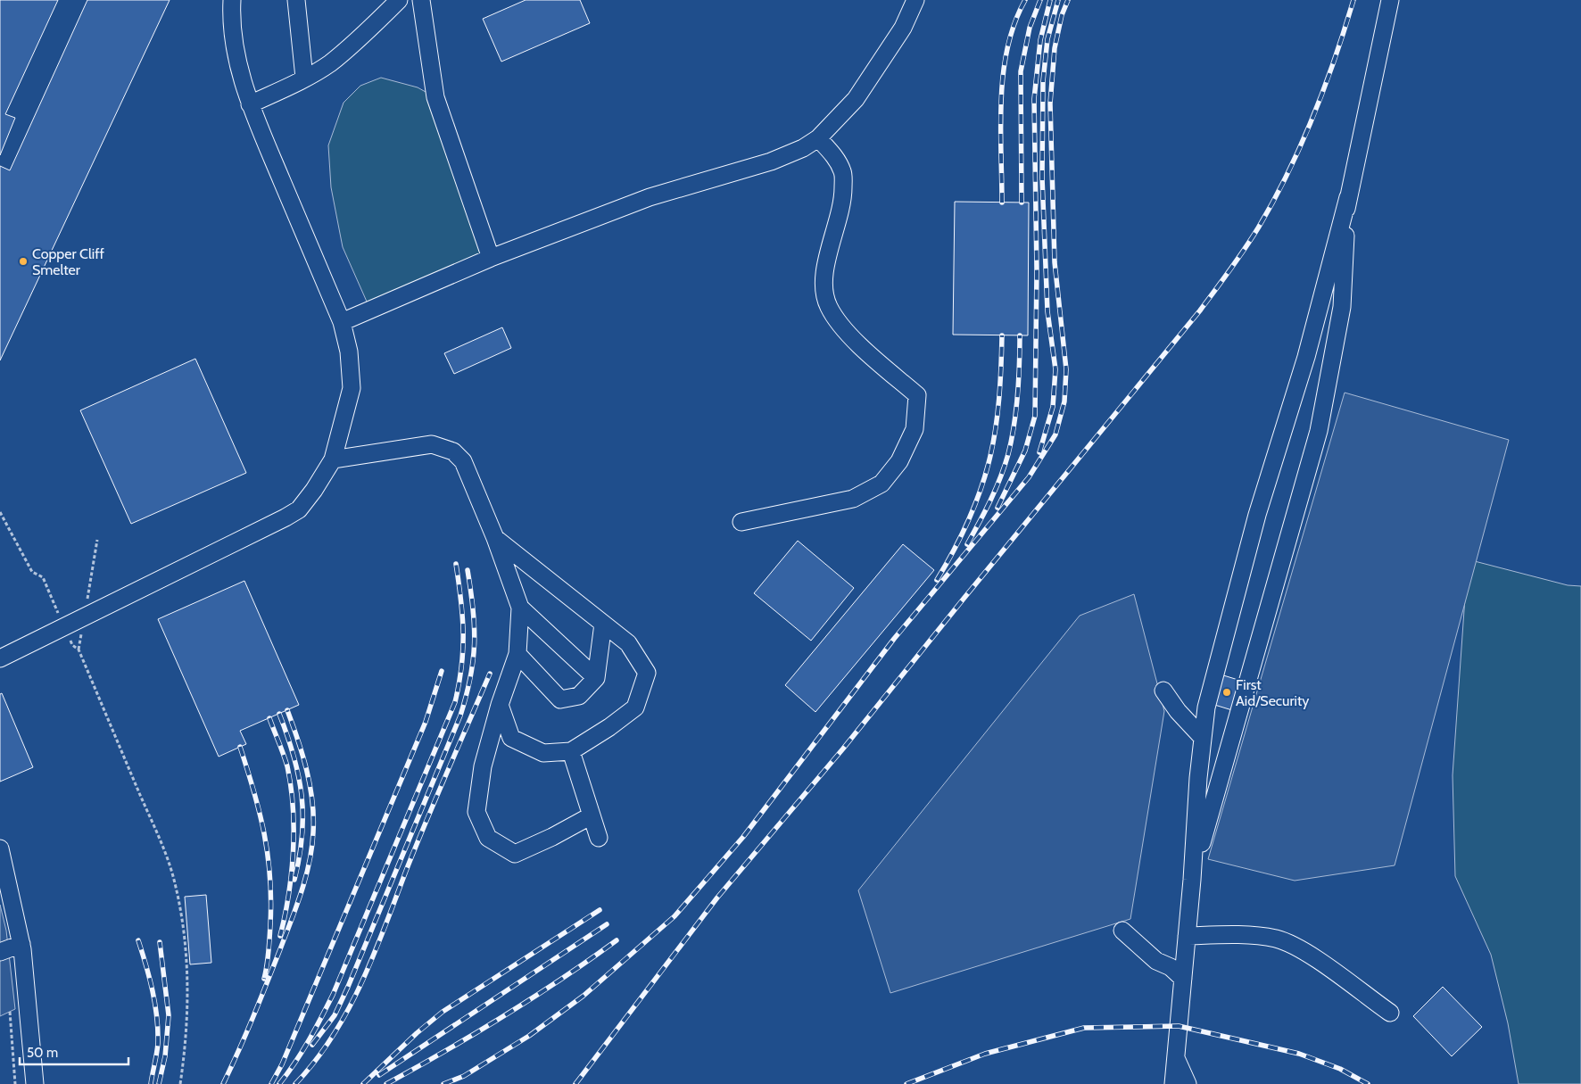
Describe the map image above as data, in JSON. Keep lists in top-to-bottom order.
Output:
{
  "places": ["Copper Cliff Smelter", "First Aid/Security"],
  "scale_bar": "50 m"
}
